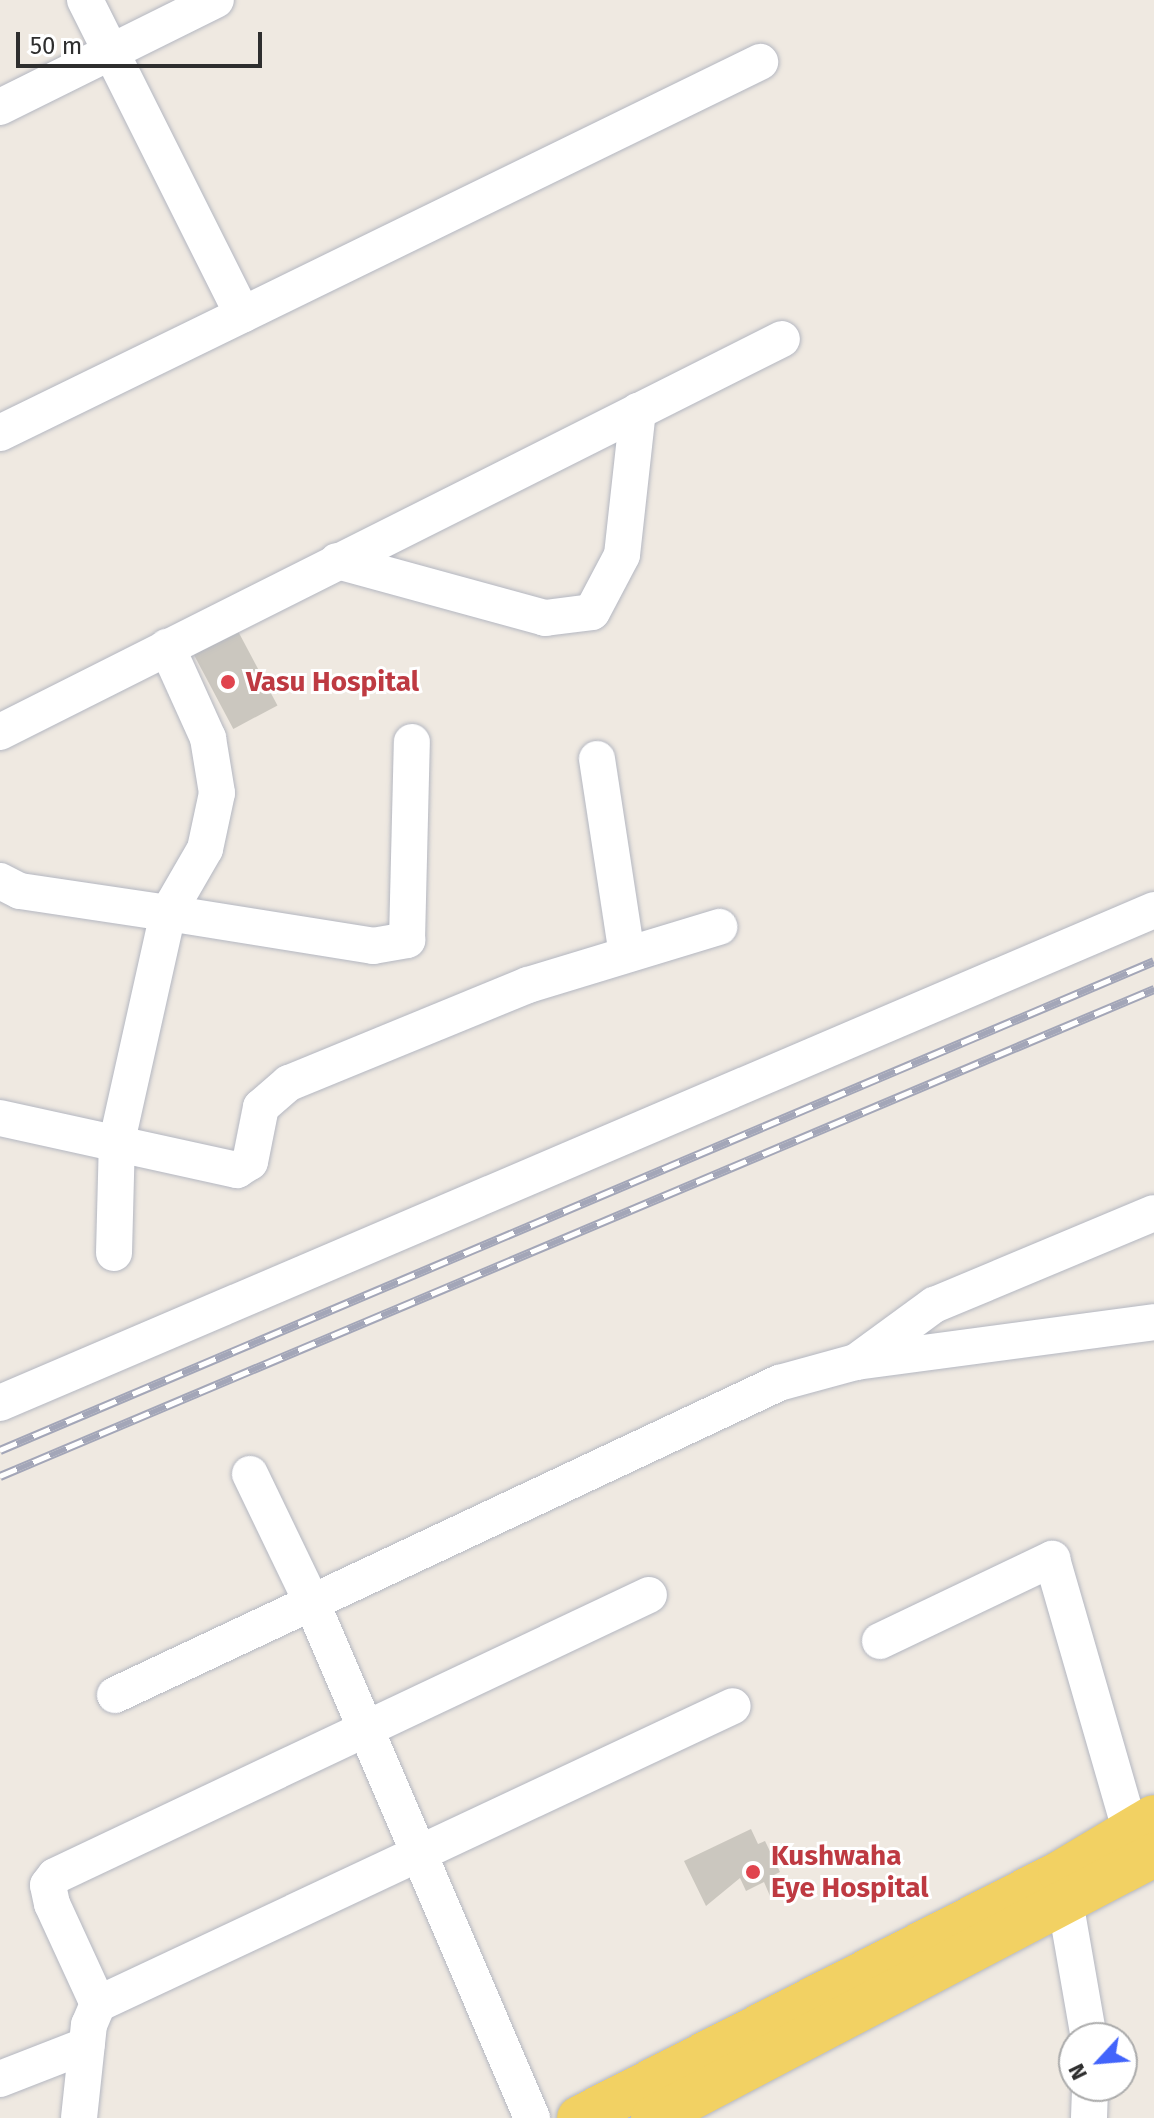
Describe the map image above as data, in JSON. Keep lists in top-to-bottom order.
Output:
{
  "places": ["Vasu Hospital", "Kushwaha Eye Hospital"],
  "scale_bar": "50 m",
  "north": "bottom left"
}
